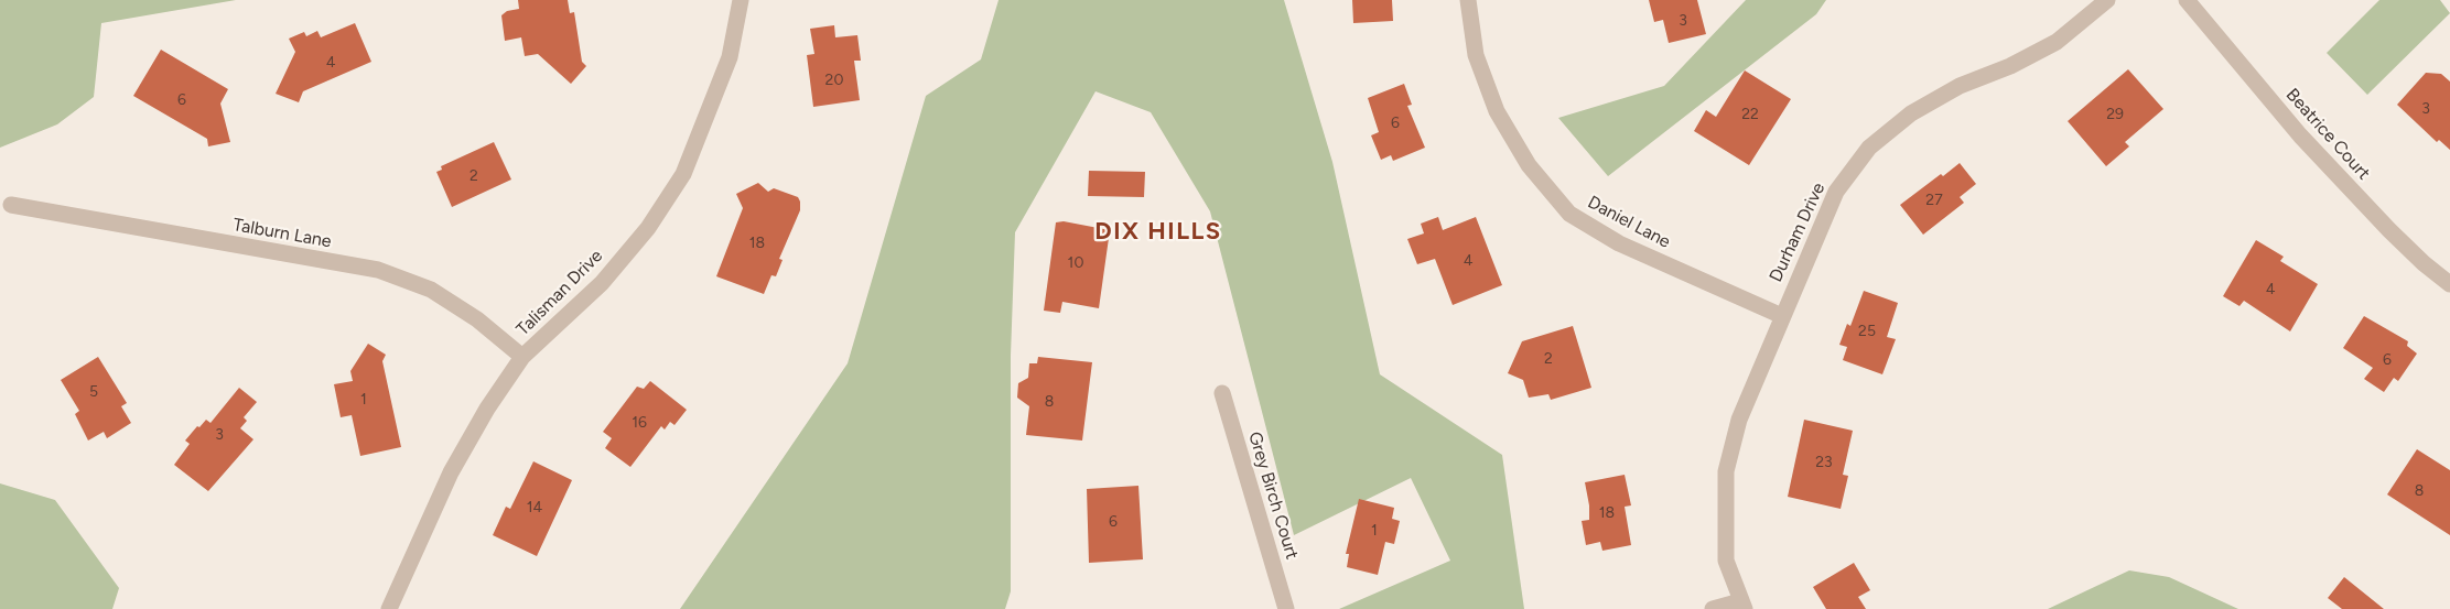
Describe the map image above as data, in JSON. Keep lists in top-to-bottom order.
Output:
{
  "streets": {
    "street": [
      "Beatrice Court",
      "Daniel Lane",
      "Durham Drive",
      "Talburn Lane",
      "Talisman Drive",
      "Grey Birch Court"
    ]
  },
  "crossings": [
    ["Daniel Lane", "Durham Drive"],
    ["Talburn Lane", "Talisman Drive"]
  ],
  "districts": ["DIX HILLS"],
  "house_numbers": [
    "3",
    "4",
    "20",
    "6",
    "3",
    "22",
    "29",
    "6",
    "2",
    "27",
    "18",
    "4",
    "10",
    "4",
    "25",
    "2",
    "6",
    "5",
    "1",
    "8",
    "16",
    "3",
    "23",
    "8",
    "14",
    "18",
    "6",
    "1"
  ]
}
